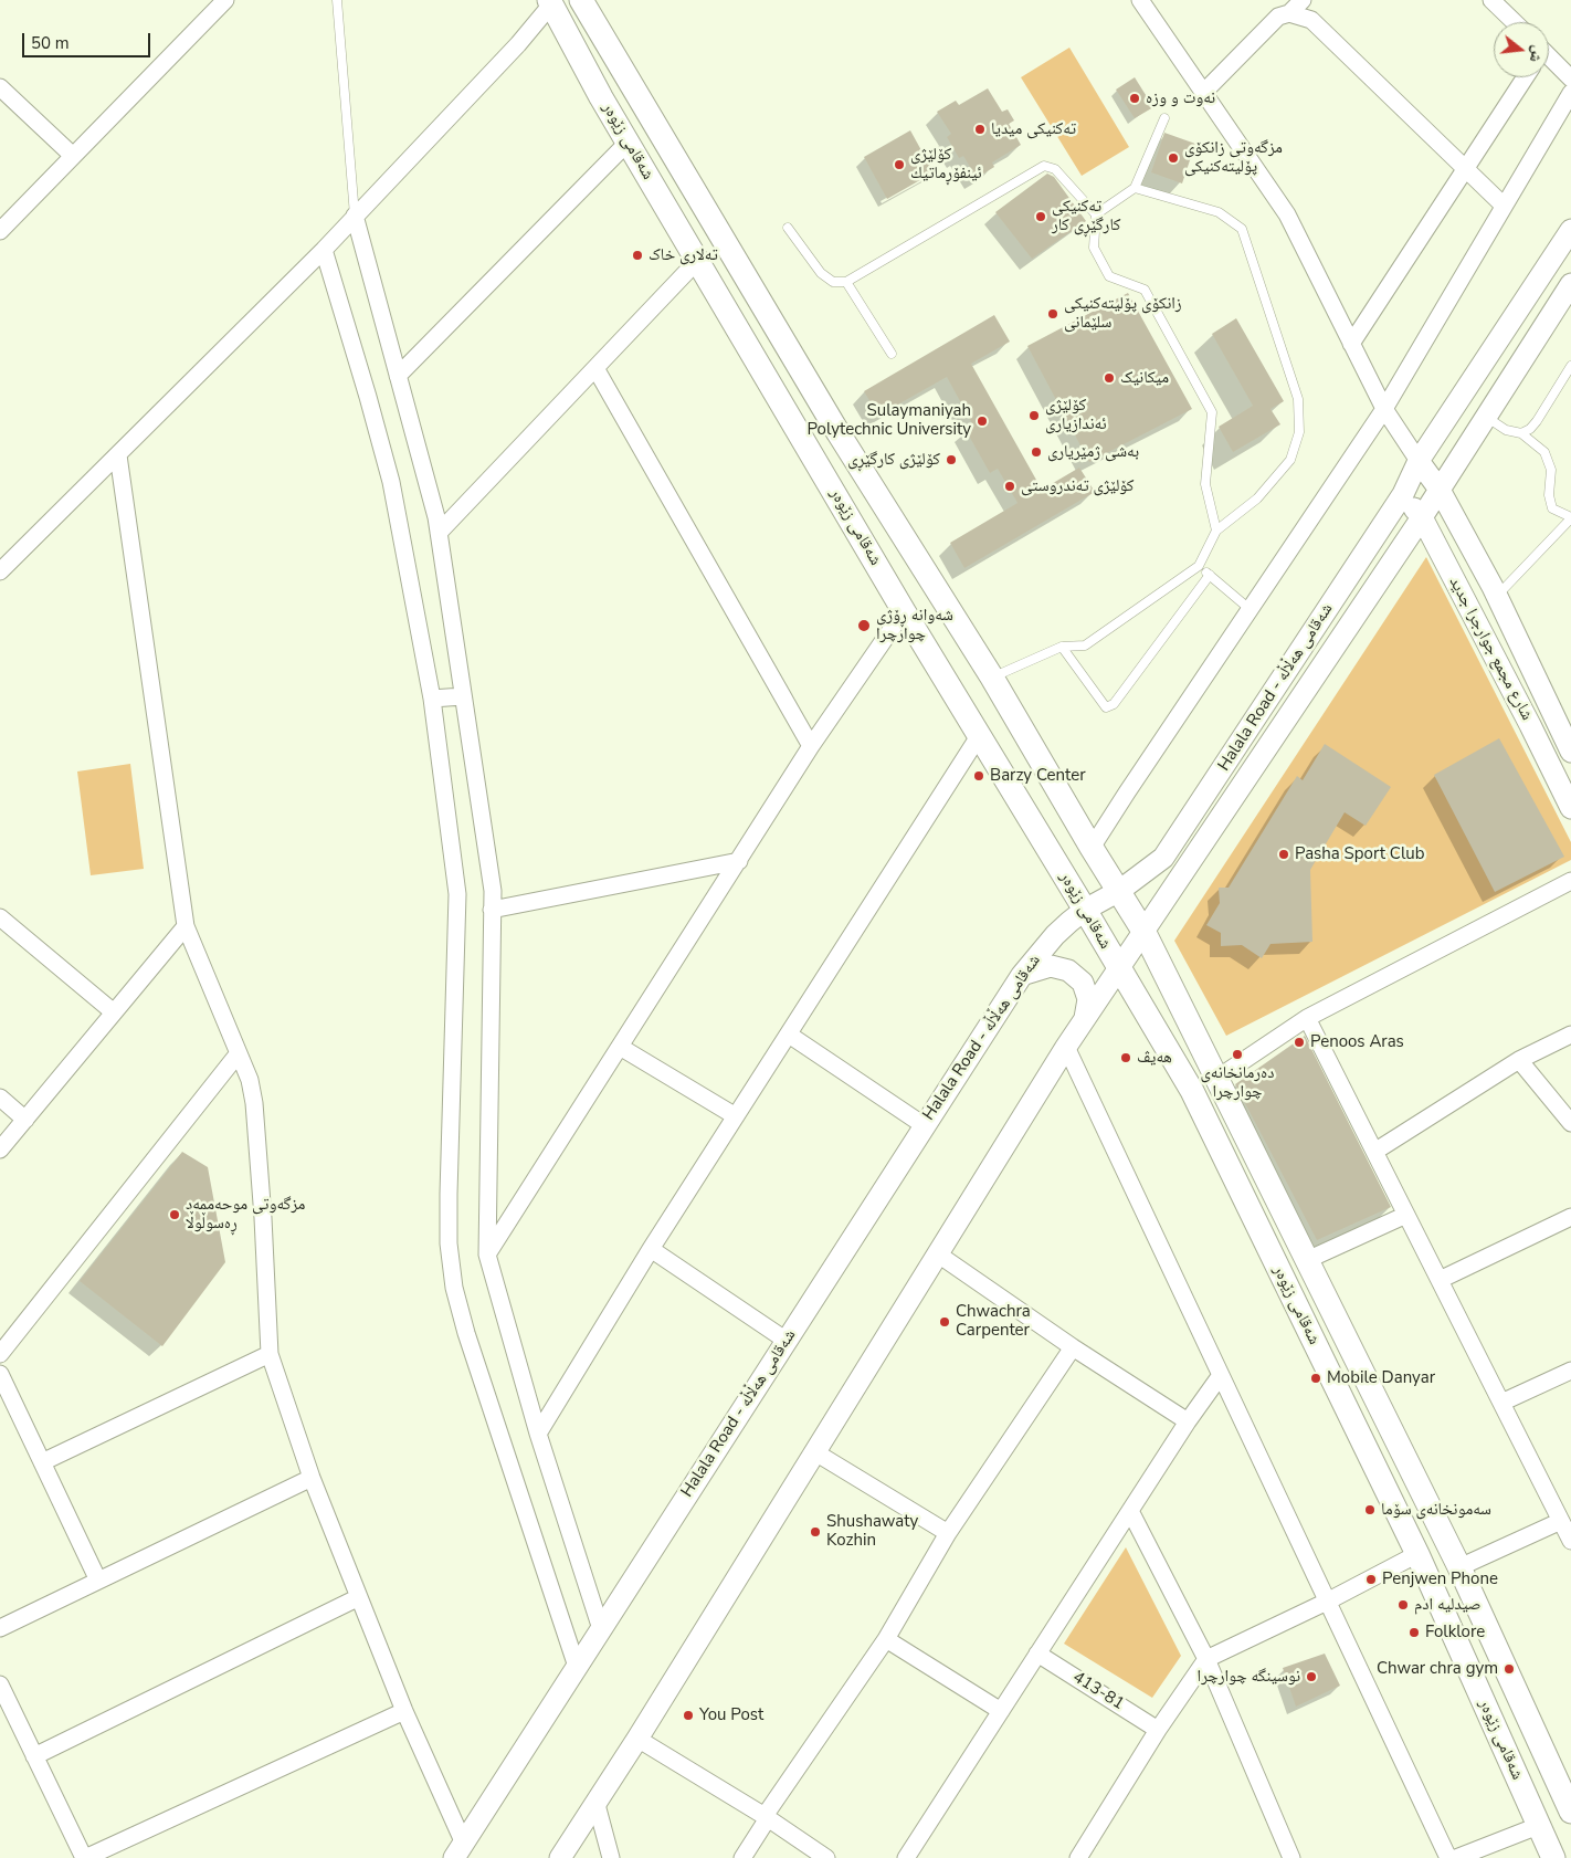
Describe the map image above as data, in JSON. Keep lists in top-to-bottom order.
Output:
{
  "streets": {
    "main road": ["شەقامی زێوەر"],
    "street": ["شارع مجمع جوارجرا جديد", "Halala Road - شەقامی هەڵاڵە", "413-81"]
  },
  "crossings": [
    ["شەقامی زێوەر", "Halala Road - شەقامی هەڵاڵە"],
    ["شارع مجمع جوارجرا جديد", "Halala Road - شەقامی هەڵاڵە"]
  ],
  "places": [
    "نەوت و وزە",
    "تەکنیکی میدیا",
    "مزگەوتی زانکۆی پۆلیتەکنیکی",
    "کۆلێژی ئینفۆڕماتیك",
    "تەکنیکی کارگێڕی کار",
    "تەلاری خاک",
    "زانکۆی پۆلیتەکنیکی سلێمانی",
    "میکانیک",
    "کۆلێژی ئەندازیاری",
    "Sulaymaniyah Polytechnic University",
    "بەشی ژمێریاری",
    "کۆلێژی کارگێڕی",
    "کۆلێژی تەندروستی",
    "شەوانە ڕۆژی چوارچرا",
    "Barzy Center",
    "Pasha Sport Club",
    "Penoos Aras",
    "دەرمانخانەی چوارچرا",
    "ھەیڤ",
    "مزگەوتی موحەممەد ڕەسوڵوڵا",
    "Chwachra Carpenter",
    "Mobile Danyar",
    "سەمونخانەی سۆما",
    "Shushawaty Kozhin",
    "Penjwen Phone",
    "صیدلیە ادم",
    "Folklore",
    "Chwar chra gym",
    "نوسینگە چوارچرا",
    "You Post"
  ],
  "scale_bar": "50 m",
  "north": "right"
}
